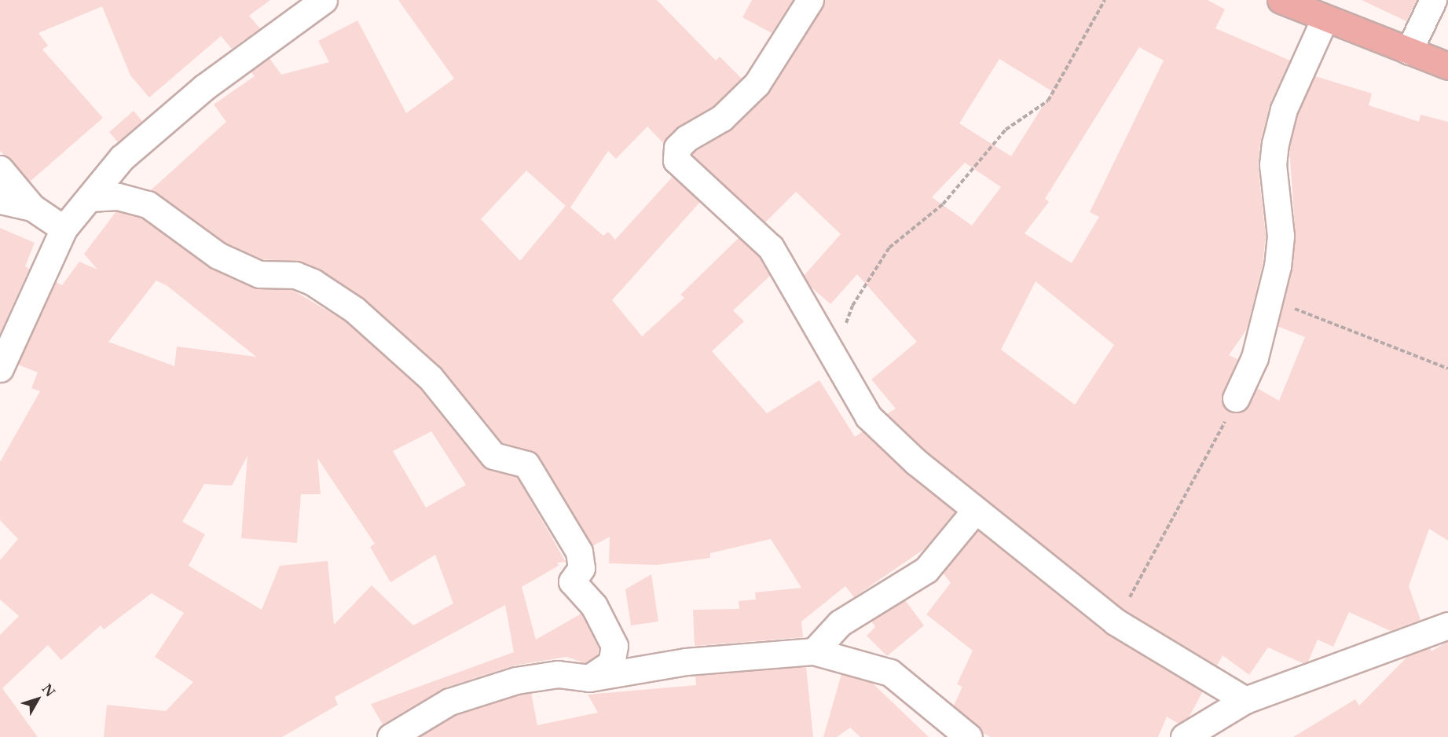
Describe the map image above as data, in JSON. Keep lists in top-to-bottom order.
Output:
{
  "north": "top right"
}
